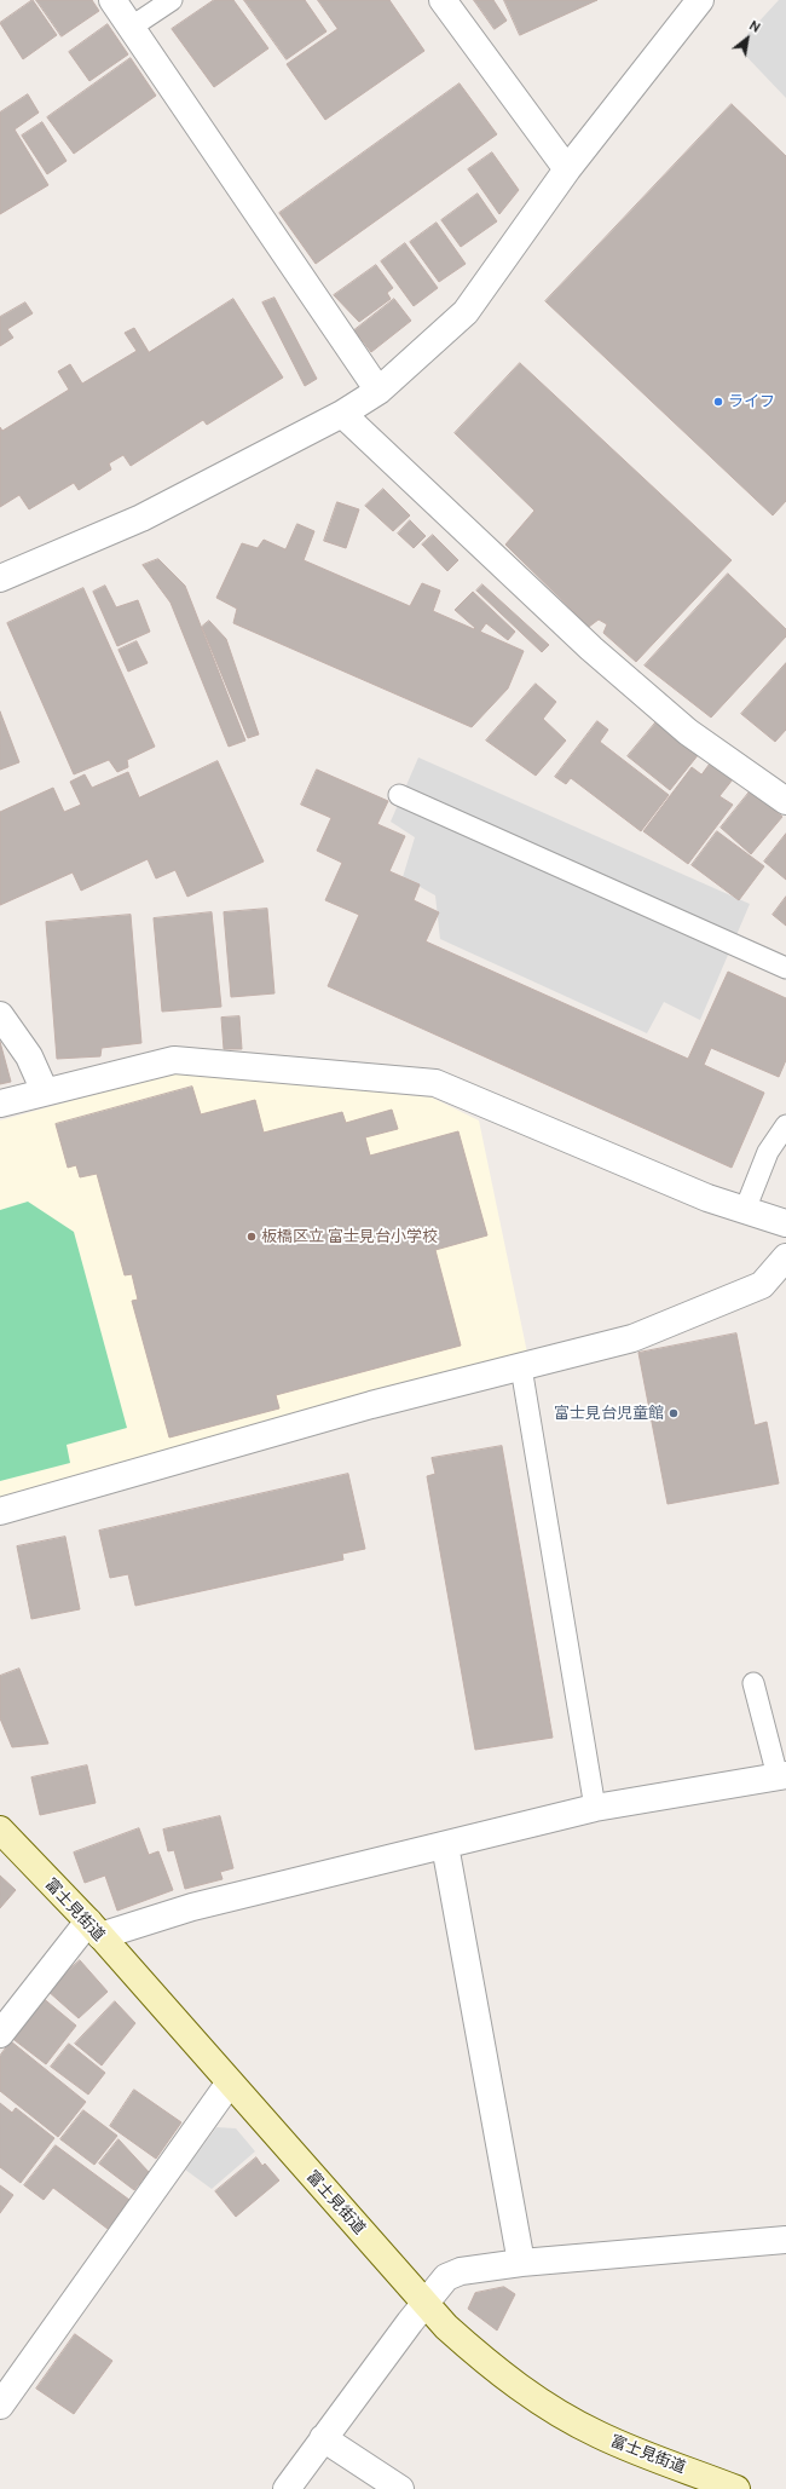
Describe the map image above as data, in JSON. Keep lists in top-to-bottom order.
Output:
{
  "streets": {
    "street": ["富士見街道"]
  },
  "places": ["ライフ", "板橋区立 富士見台小学校", "富士見台児童館"],
  "north": "top right"
}
